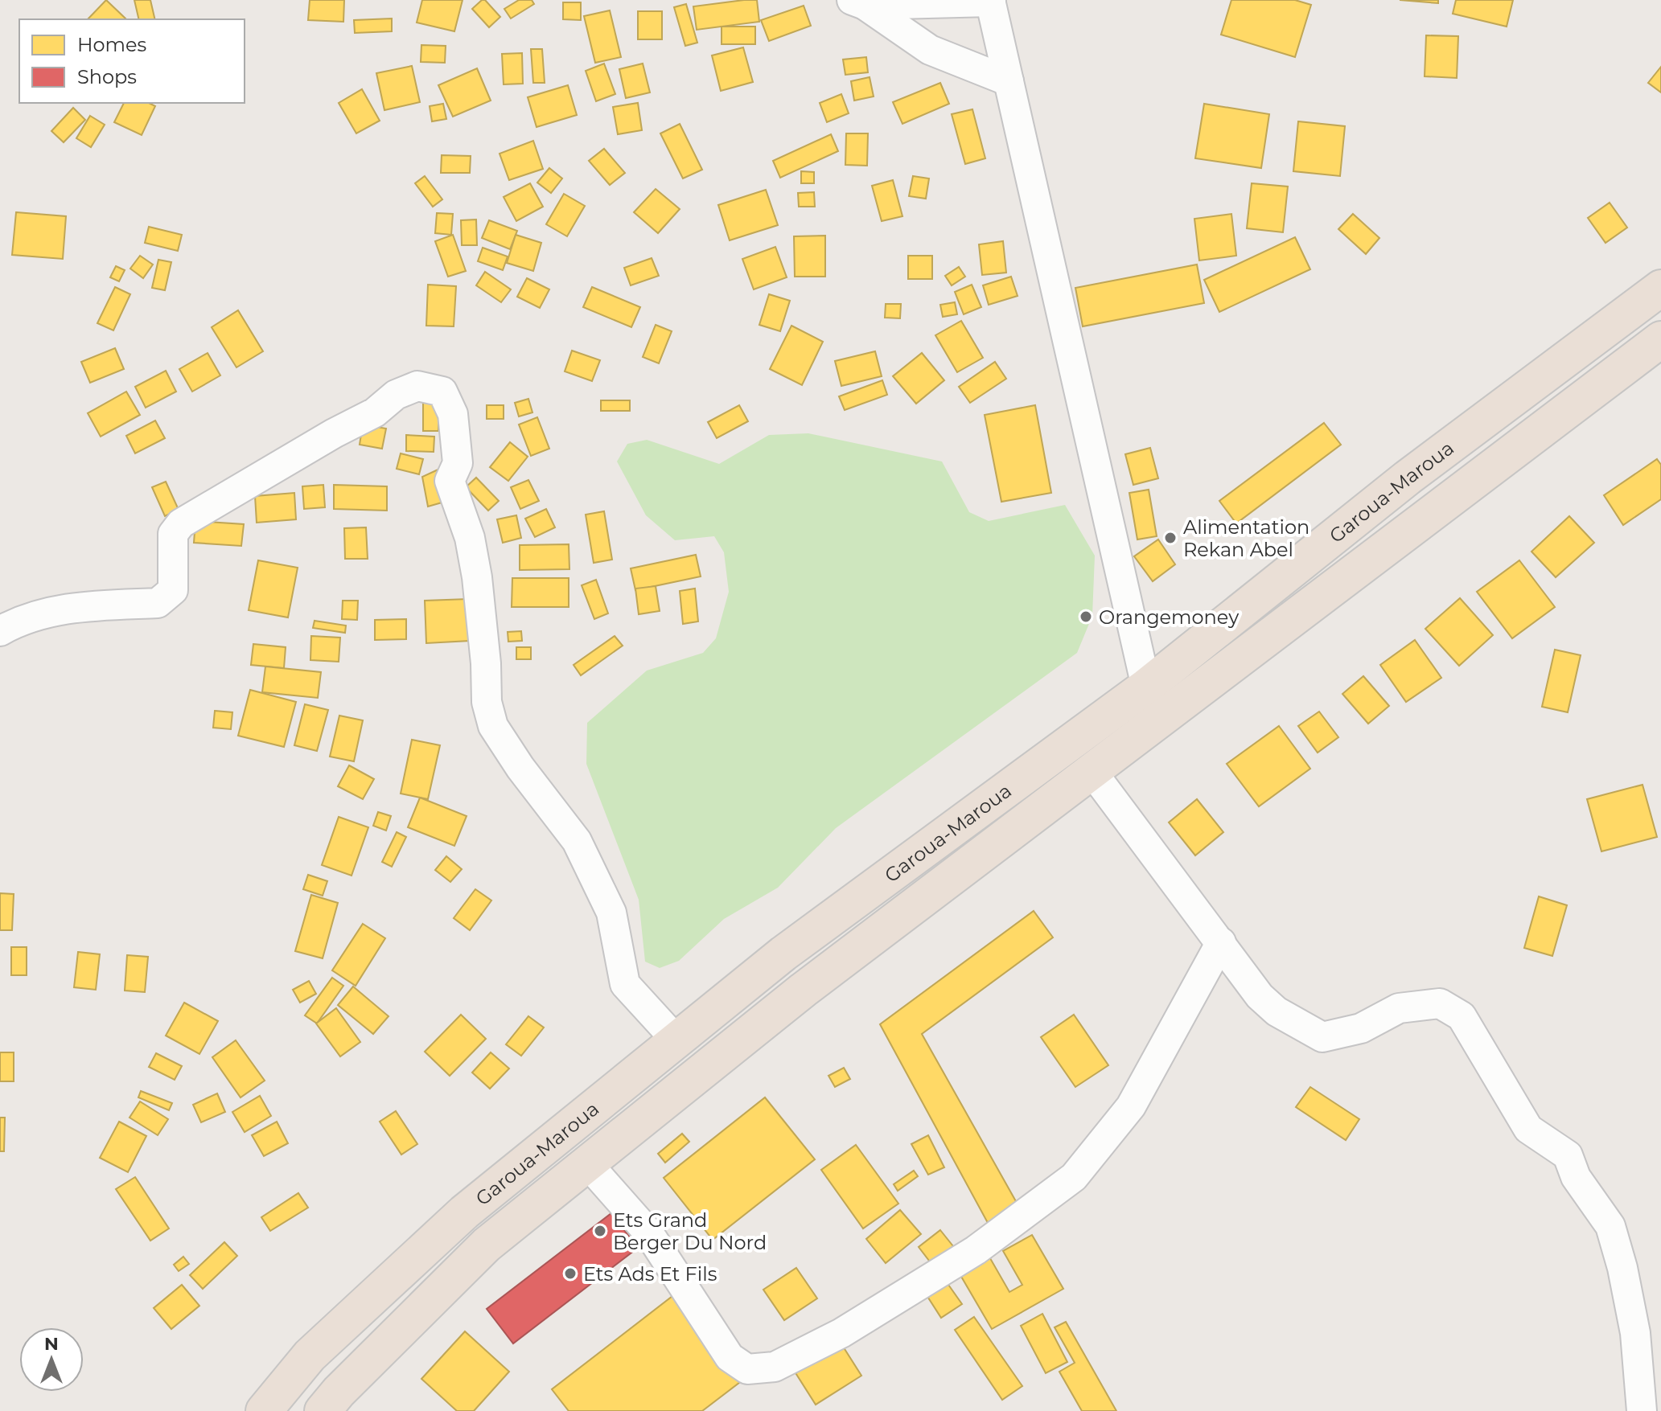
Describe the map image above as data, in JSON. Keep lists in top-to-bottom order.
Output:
{
  "streets": {
    "highway": ["Garoua-Maroua"]
  },
  "places": [
    "Alimentation Rekan Abel",
    "Orangemoney",
    "Ets Grand Berger Du Nord",
    "Ets Ads Et Fils"
  ],
  "legend": ["Homes", "Shops"],
  "north": "top"
}
